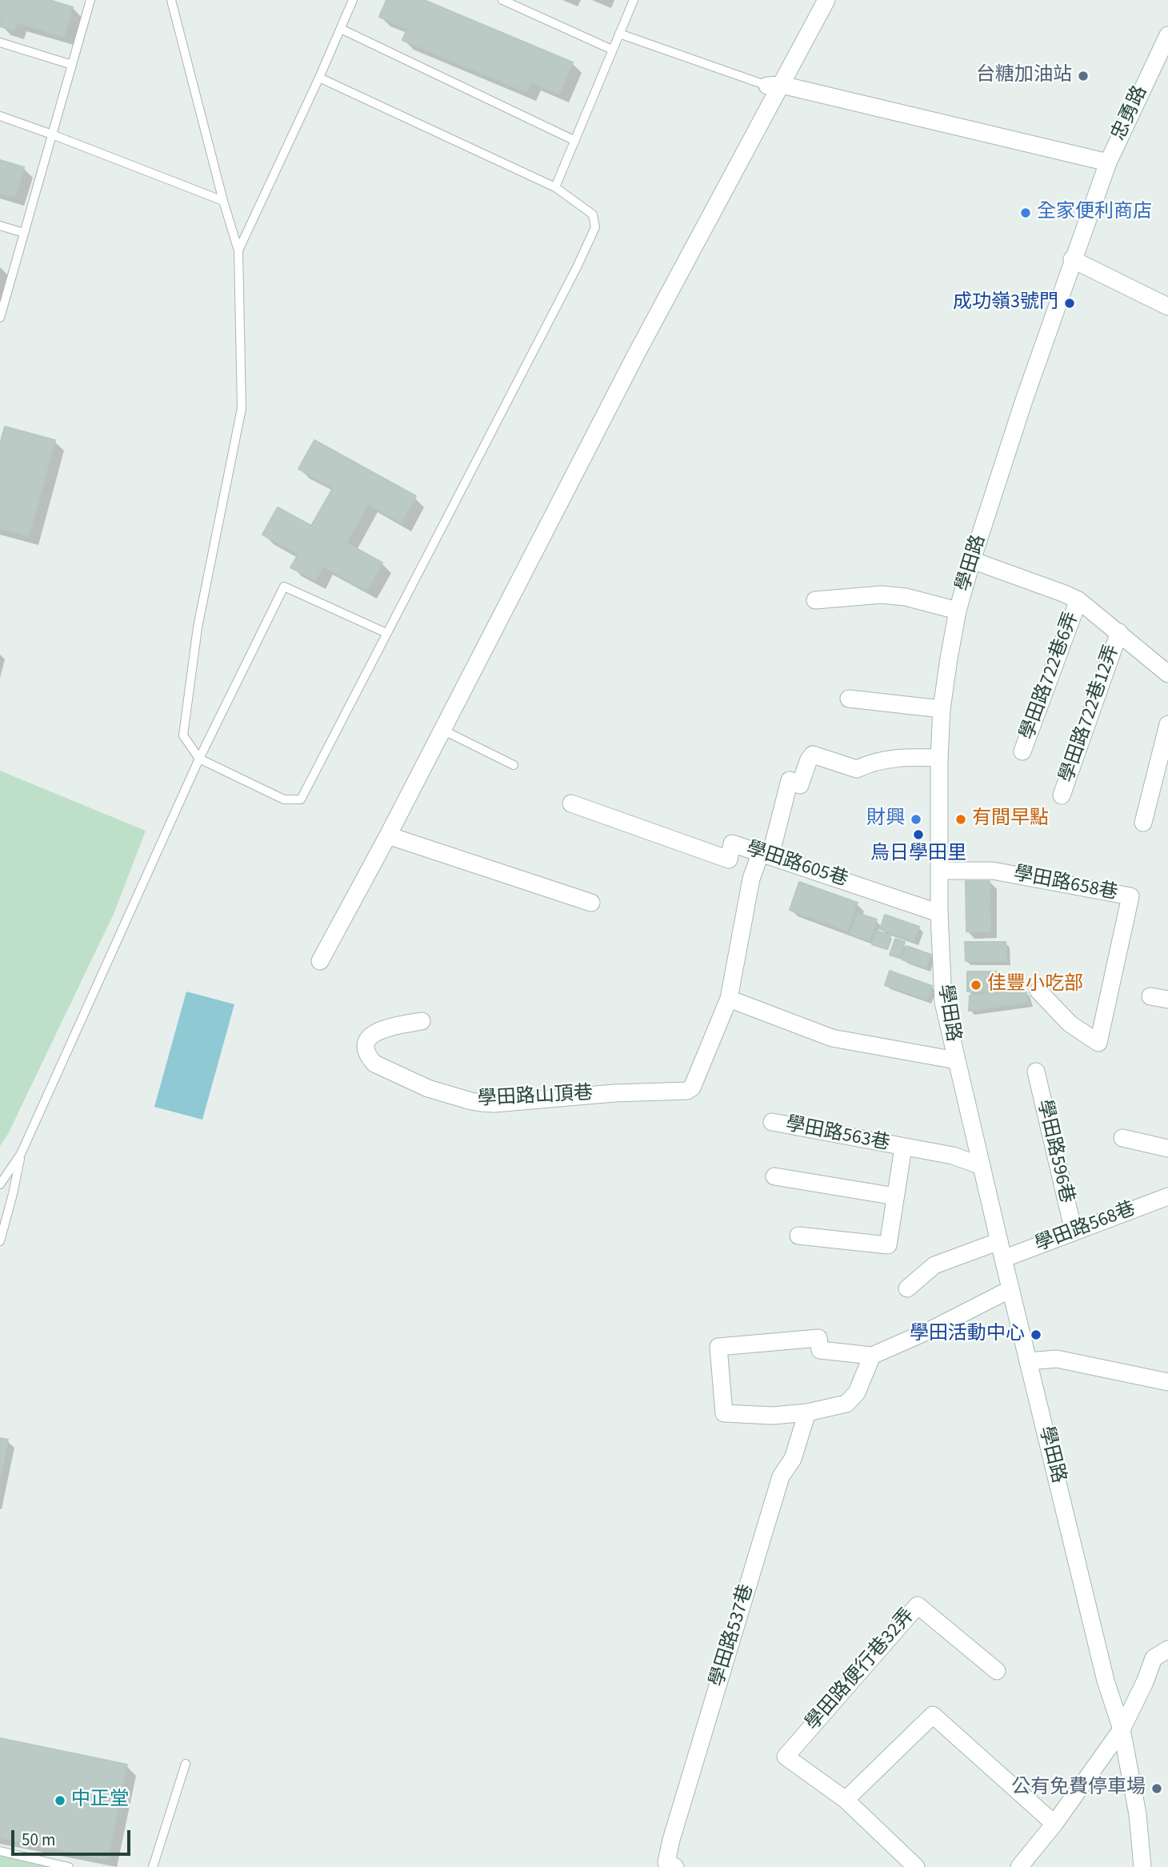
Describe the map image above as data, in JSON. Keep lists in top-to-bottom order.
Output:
{
  "streets": {
    "street": [
      "忠勇路",
      "學田路",
      "學田路722巷6弄",
      "學田路722巷12弄",
      "學田路605巷",
      "學田路658巷",
      "學田路山頂巷",
      "學田路563巷",
      "學田路596巷",
      "學田路568巷",
      "學田路537巷",
      "學田路便行巷32弄"
    ]
  },
  "crossings": [
    ["忠勇路", "學田路"],
    ["學田路", "學田路605巷"],
    ["學田路", "學田路658巷"],
    ["學田路", "學田路山頂巷"],
    ["學田路", "學田路563巷"],
    ["學田路", "學田路568巷"],
    ["學田路605巷", "學田路山頂巷"],
    ["學田路596巷", "學田路568巷"]
  ],
  "places": [
    "台糖加油站",
    "全家便利商店",
    "成功嶺3號門",
    "財興",
    "有間早點",
    "烏日學田里",
    "佳豐小吃部",
    "學田活動中心",
    "公有免費停車場",
    "中正堂"
  ],
  "scale_bar": "50 m"
}
